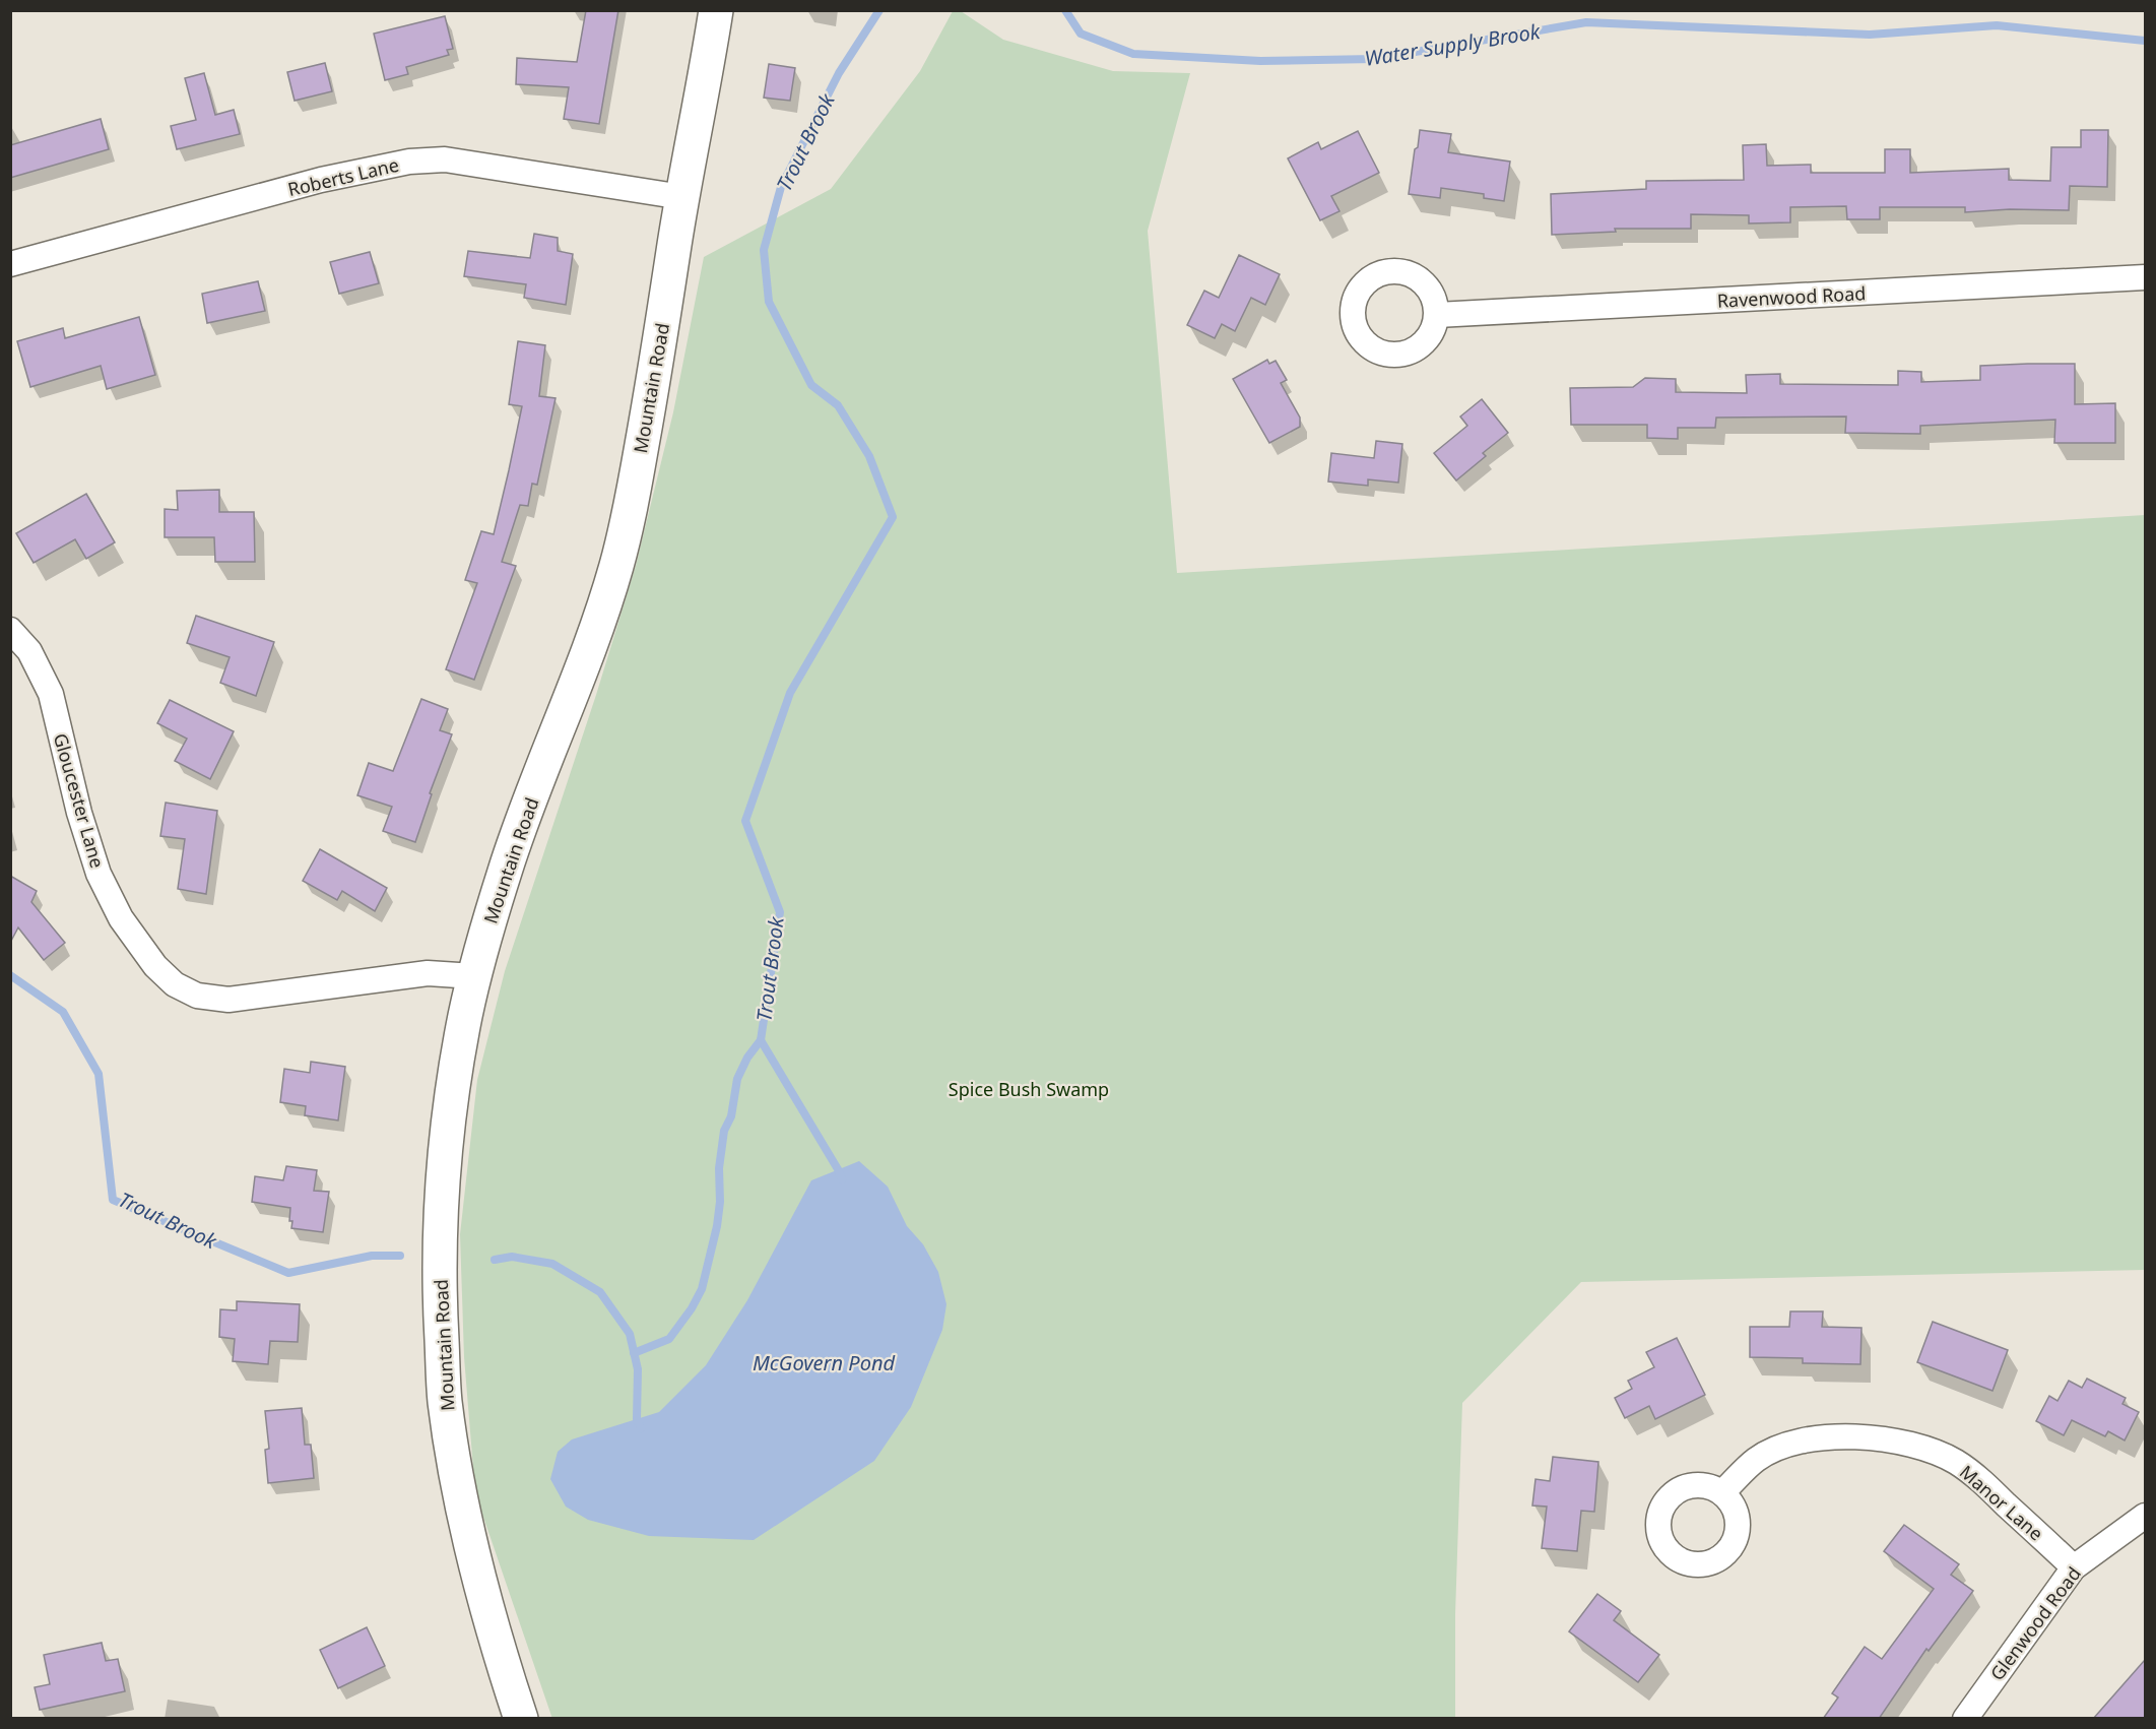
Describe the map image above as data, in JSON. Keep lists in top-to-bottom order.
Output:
{
  "streets": {
    "main road": ["Mountain Road"],
    "street": [
      "Roberts Lane",
      "Ravenwood Road",
      "Gloucester Lane",
      "Manor Lane",
      "Glenwood Road"
    ]
  },
  "crossings": [
    ["Roberts Lane", "Mountain Road"],
    ["Mountain Road", "Gloucester Lane"],
    ["Manor Lane", "Glenwood Road"]
  ],
  "water": ["Water Supply Brook", "Trout Brook", "McGovern Pond"],
  "parks": ["Spice Bush Swamp"]
}
